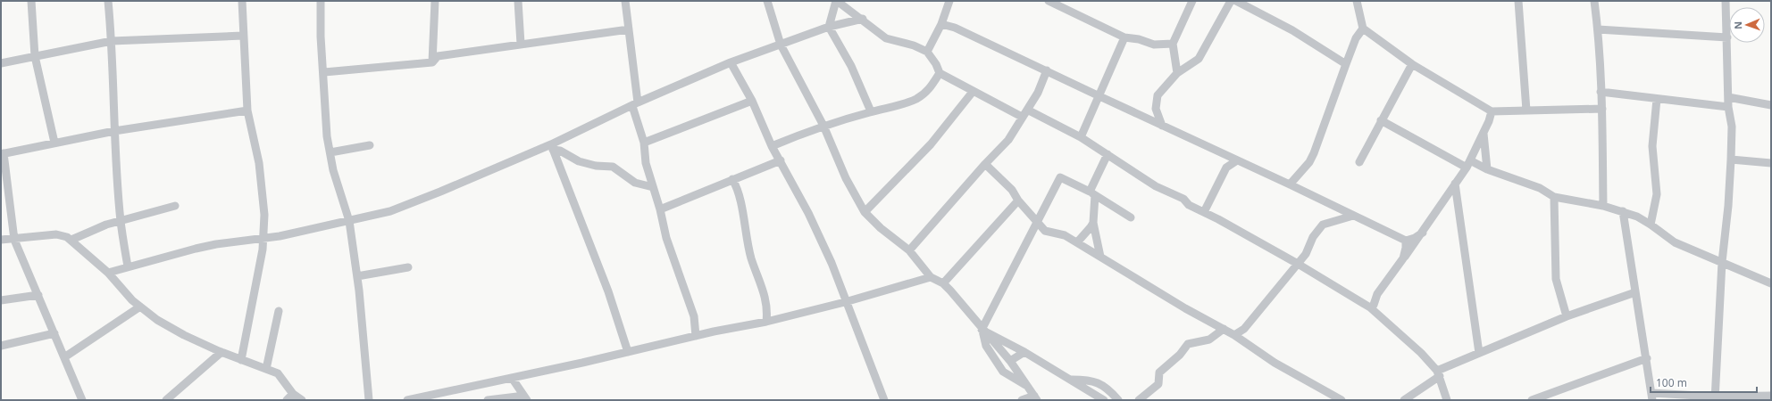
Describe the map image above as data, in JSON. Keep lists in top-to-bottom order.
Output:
{
  "scale_bar": "100 m",
  "north": "left"
}
